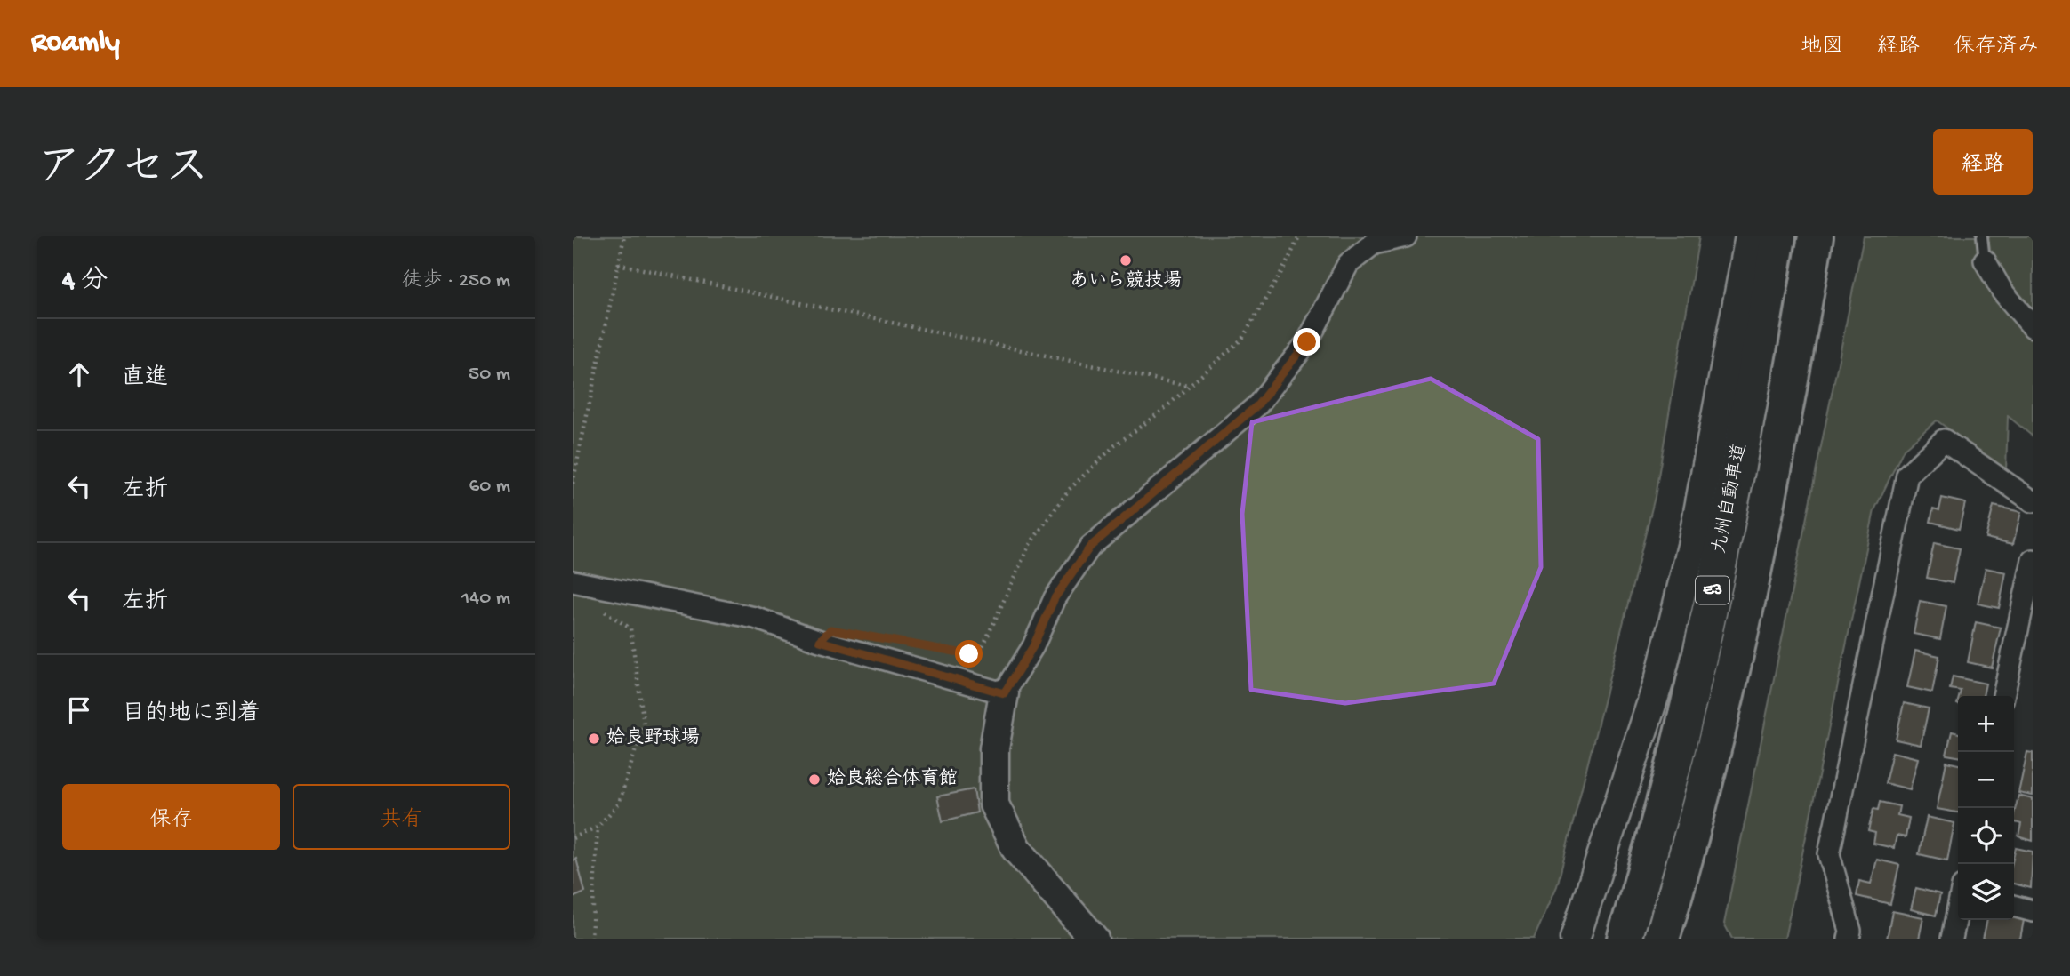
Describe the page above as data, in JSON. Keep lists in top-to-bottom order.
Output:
{
  "streets": {
    "highway": ["九州自動車道", "E3"]
  },
  "places": ["あいら競技場", "姶良野球場", "姶良総合体育館"],
  "page": {
    "header": "Roamly",
    "nav": ["地図", "経路", "保存済み"],
    "title": "アクセス",
    "buttons": [
      "経路",
      ["保存", "共有"]
    ],
    "heading": ["4 分", "徒歩 · 250 m"],
    "list": [
      ["直進", "50 m"],
      ["左折", "60 m"],
      ["左折", "140 m"],
      "目的地に到着"
    ],
    "map_buttons": ["+", "−"]
  }
}
